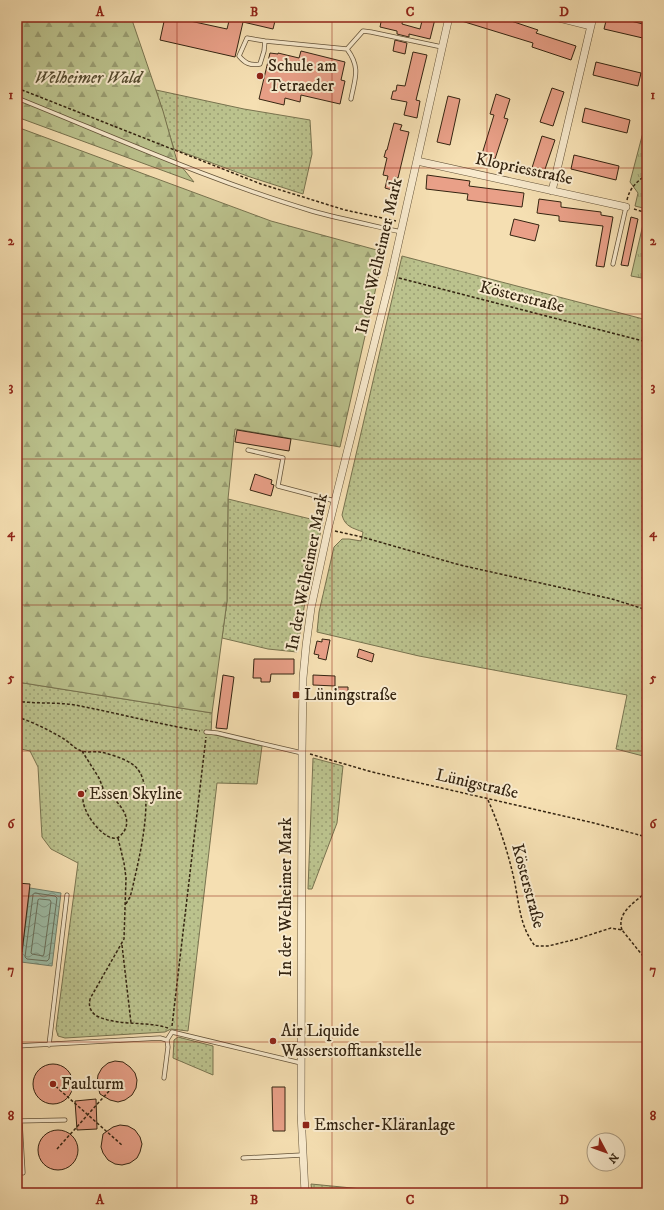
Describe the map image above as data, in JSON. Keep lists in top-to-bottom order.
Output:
{
  "streets": {
    "street": ["Klopriesstraße", "In der Welheimer Mark"],
    "path": ["Kösterstraße", "Lünigstraße"]
  },
  "crossings": [
    ["Klopriesstraße", "In der Welheimer Mark"],
    ["In der Welheimer Mark", "Kösterstraße"],
    ["In der Welheimer Mark", "Lünigstraße"],
    ["Kösterstraße", "Lünigstraße"]
  ],
  "parks": ["Welheimer Wald"],
  "places": {
    "other": [
      "Schule am Tetraeder",
      "Essen Skyline",
      "Air Liquide Wasserstofftankstelle",
      "Faulturm"
    ],
    "transit": ["Lüningstraße", "Emscher-Kläranlage"]
  },
  "north": "bottom right",
  "grid": {
    "columns": [
      "A",
      "B",
      "C",
      "D"
    ],
    "rows": [
      "1",
      "2",
      "3",
      "4",
      "5",
      "6",
      "7",
      "8"
    ]
  }
}
